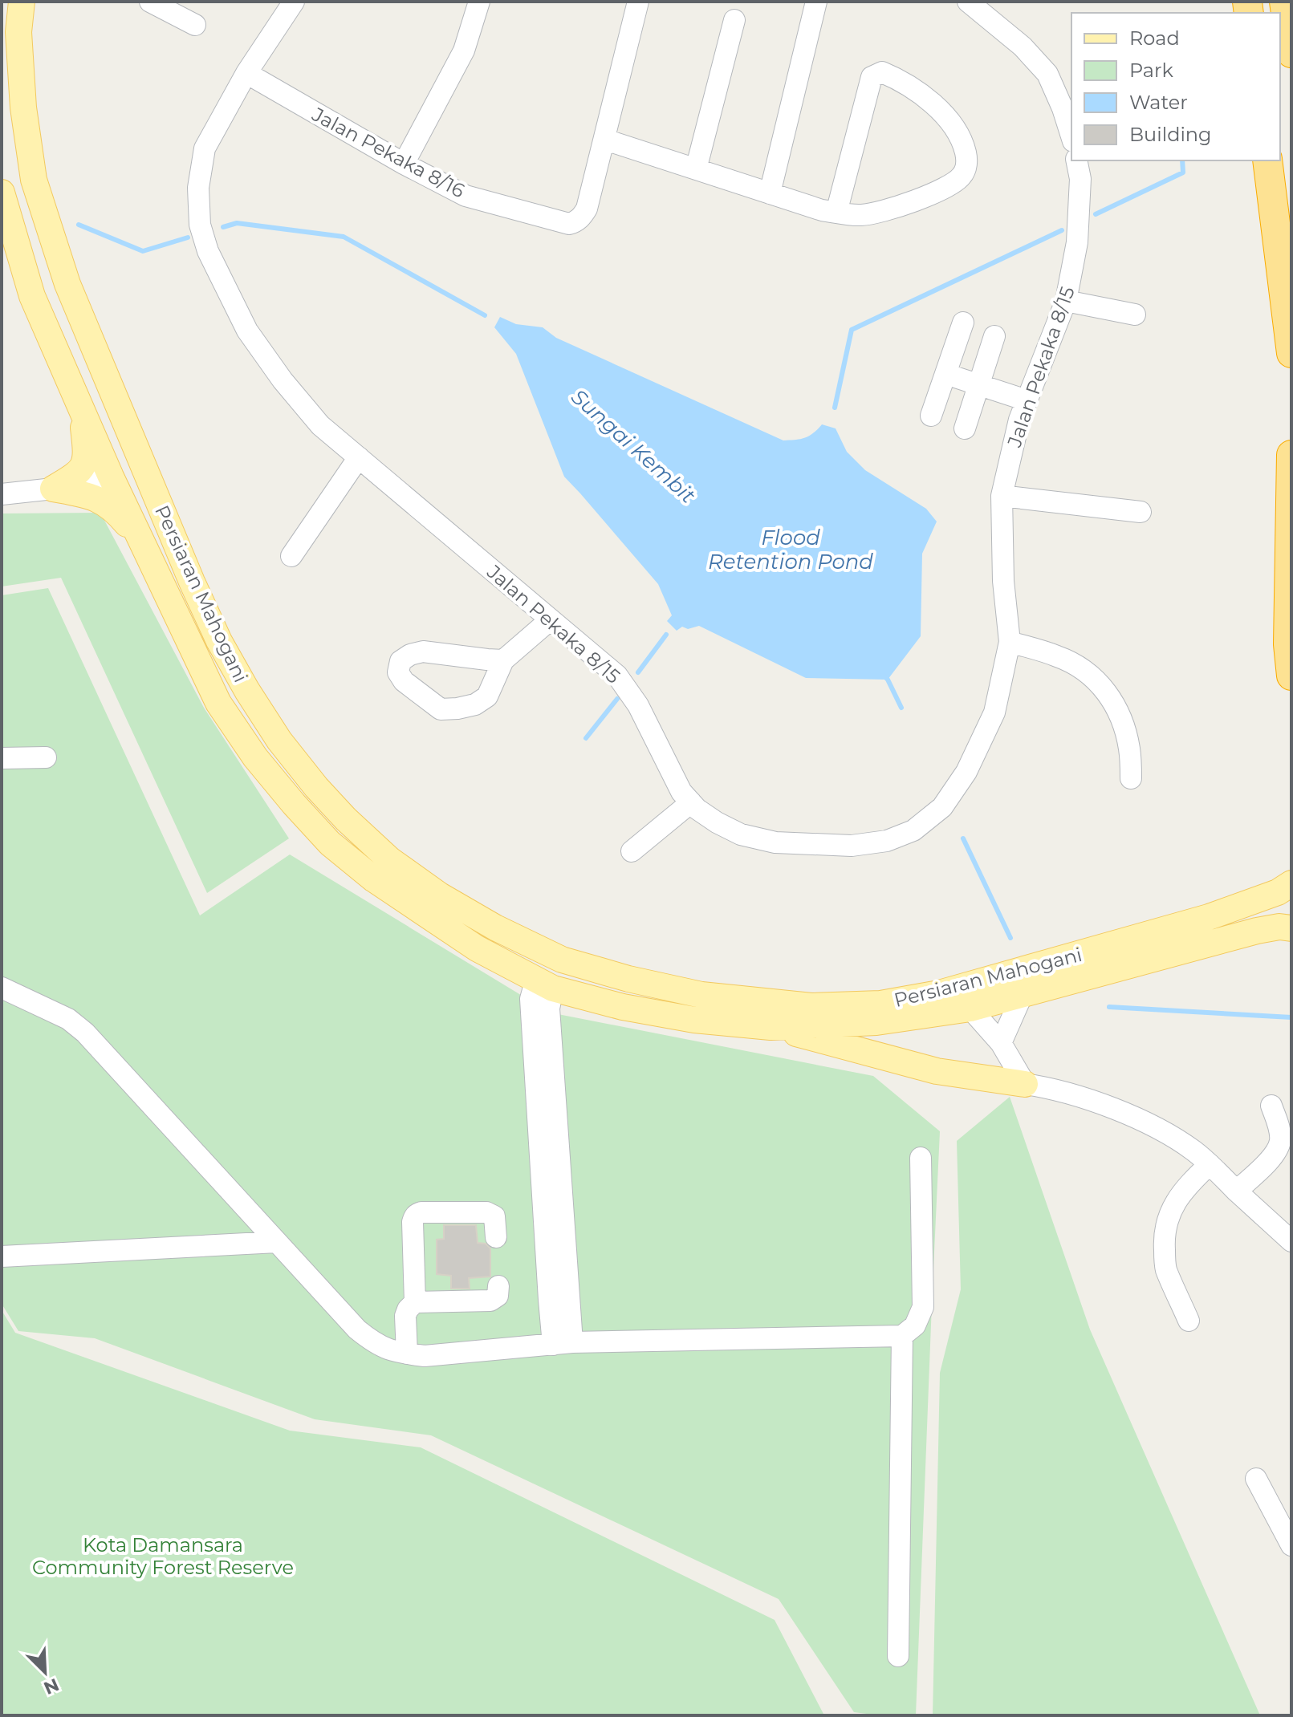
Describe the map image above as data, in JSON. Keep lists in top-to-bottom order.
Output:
{
  "streets": {
    "main road": ["Persiaran Mahogani"],
    "street": ["Jalan Pekaka 8/16", "Jalan Pekaka 8/15"]
  },
  "crossings": [
    ["Jalan Pekaka 8/16", "Jalan Pekaka 8/15"]
  ],
  "water": ["Sungai Kembit", "Flood Retention Pond"],
  "parks": ["Kota Damansara Community Forest Reserve"],
  "legend": [
    "Road",
    "Park",
    "Water",
    "Building"
  ],
  "north": "bottom right"
}
